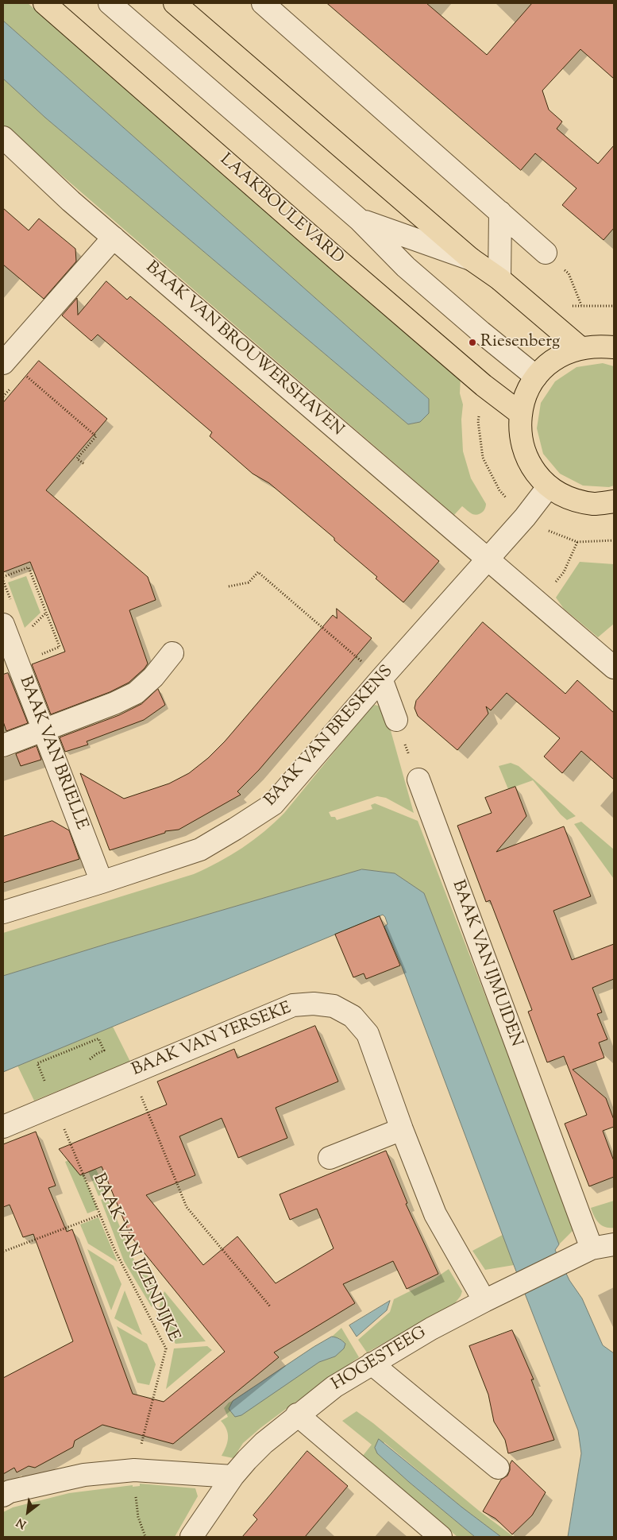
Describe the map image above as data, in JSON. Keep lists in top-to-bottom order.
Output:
{
  "streets": {
    "main road": ["LAAKBOULEVARD"],
    "street": [
      "BAAK VAN BROUWERSHAVEN",
      "BAAK VAN BRESKENS",
      "BAAK VAN BRIELLE",
      "BAAK VAN IJMUIDEN",
      "BAAK VAN YERSEKE",
      "HOGESTEEG"
    ],
    "path": ["BAAK VAN IJZENDIJKE"]
  },
  "crossings": [
    ["BAAK VAN BROUWERSHAVEN", "BAAK VAN BRESKENS"],
    ["BAAK VAN BRESKENS", "BAAK VAN BRIELLE"],
    ["BAAK VAN IJMUIDEN", "HOGESTEEG"],
    ["BAAK VAN YERSEKE", "BAAK VAN IJZENDIJKE"],
    ["BAAK VAN YERSEKE", "HOGESTEEG"]
  ],
  "places": ["Riesenberg"],
  "north": "bottom left"
}
